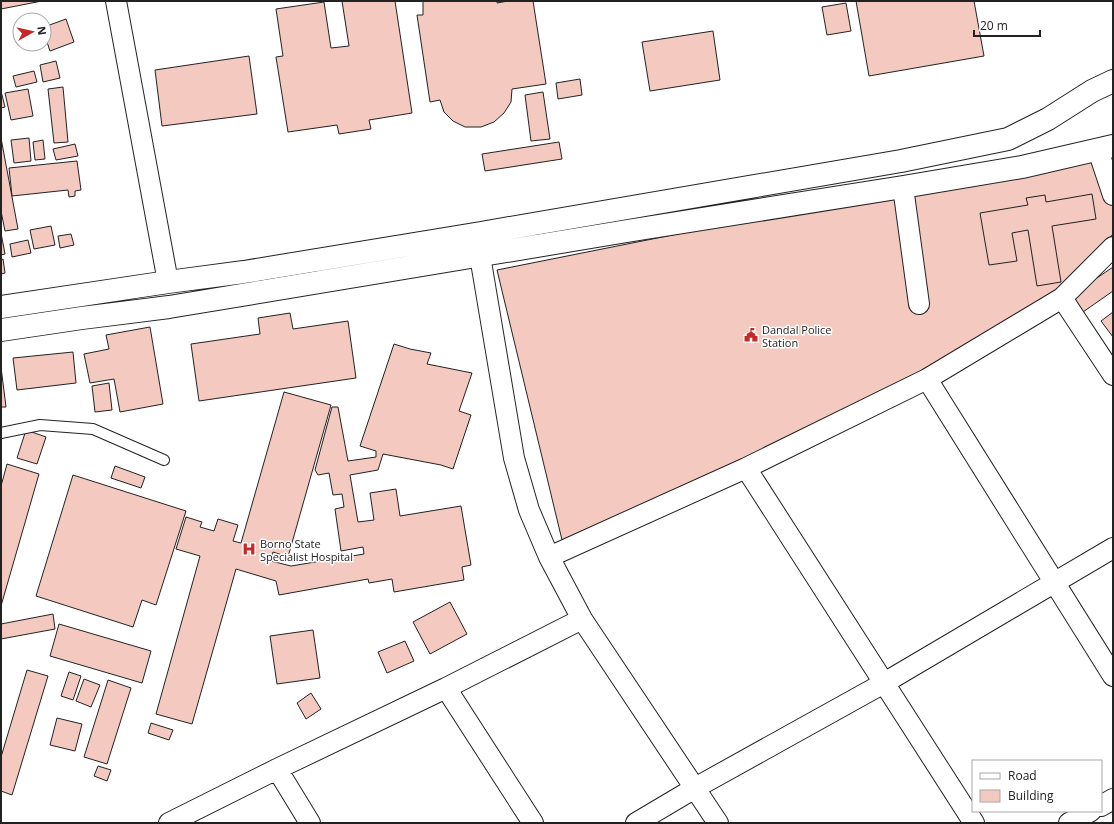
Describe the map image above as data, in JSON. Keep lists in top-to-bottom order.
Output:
{
  "places": {
    "public building": ["Dandal Police Station"],
    "hospital": ["Borno State Specialist Hospital"]
  },
  "legend": ["Road", "Building"],
  "scale_bar": "20 m",
  "north": "right"
}
